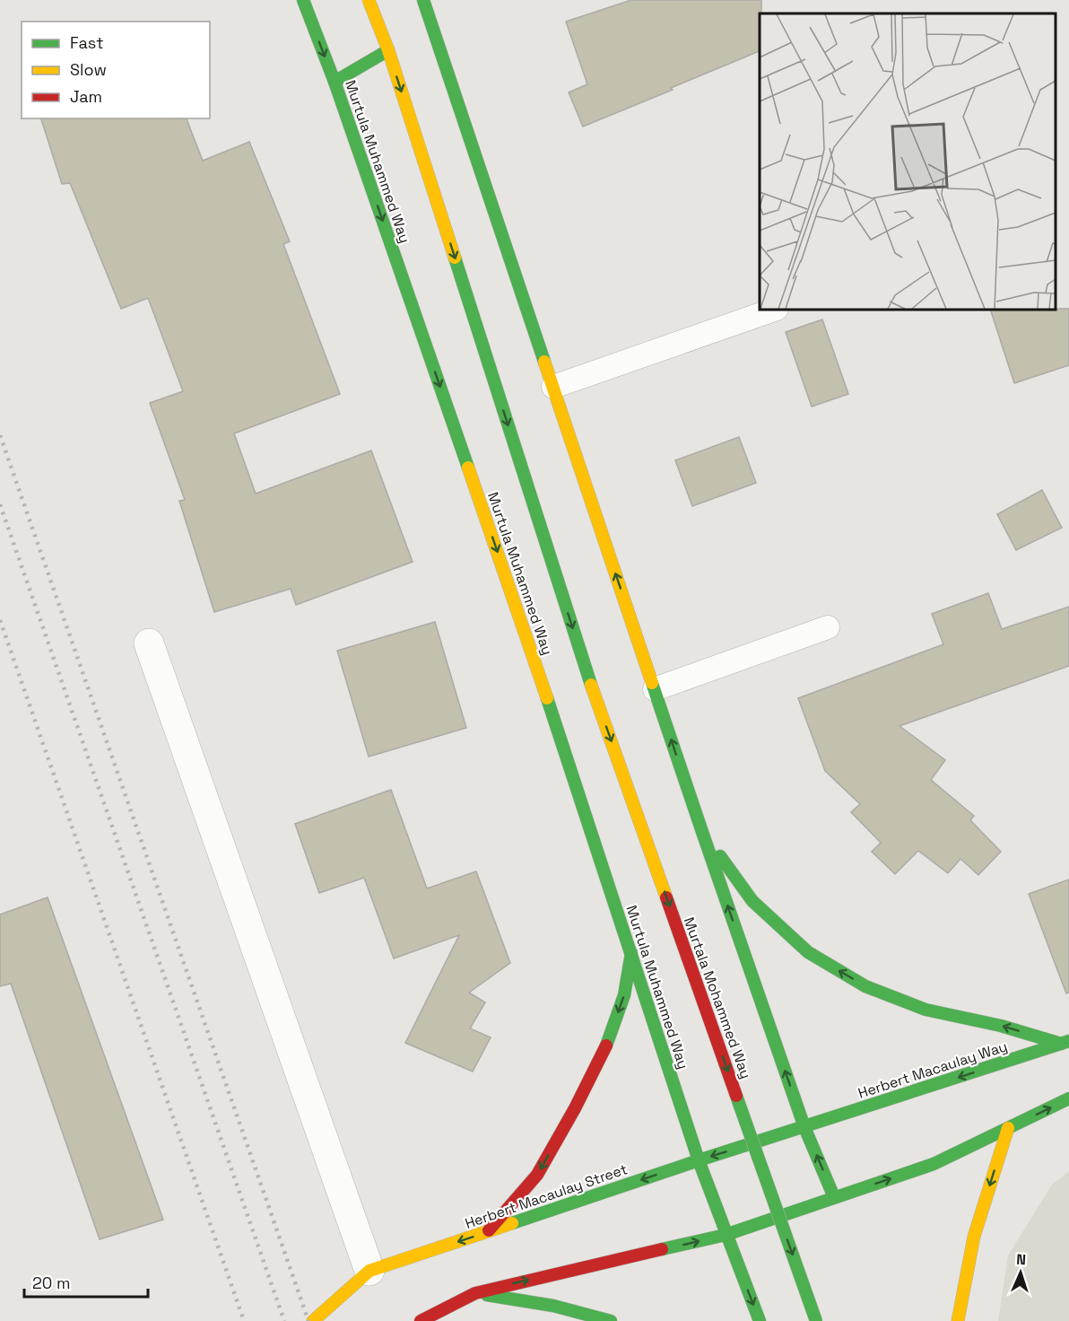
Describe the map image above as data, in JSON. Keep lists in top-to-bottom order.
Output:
{
  "streets": {
    "main road": [
      "Murtula Muhammed Way",
      "Murtala Mohammed Way",
      "Herbert Macaulay Way",
      "Herbert Macaulay Street"
    ]
  },
  "crossings": [
    ["Murtula Muhammed Way", "Herbert Macaulay Street"],
    ["Herbert Macaulay Way", "Herbert Macaulay Street"]
  ],
  "legend": ["Fast", "Slow", "Jam"],
  "scale_bar": "20 m",
  "north": "top"
}
